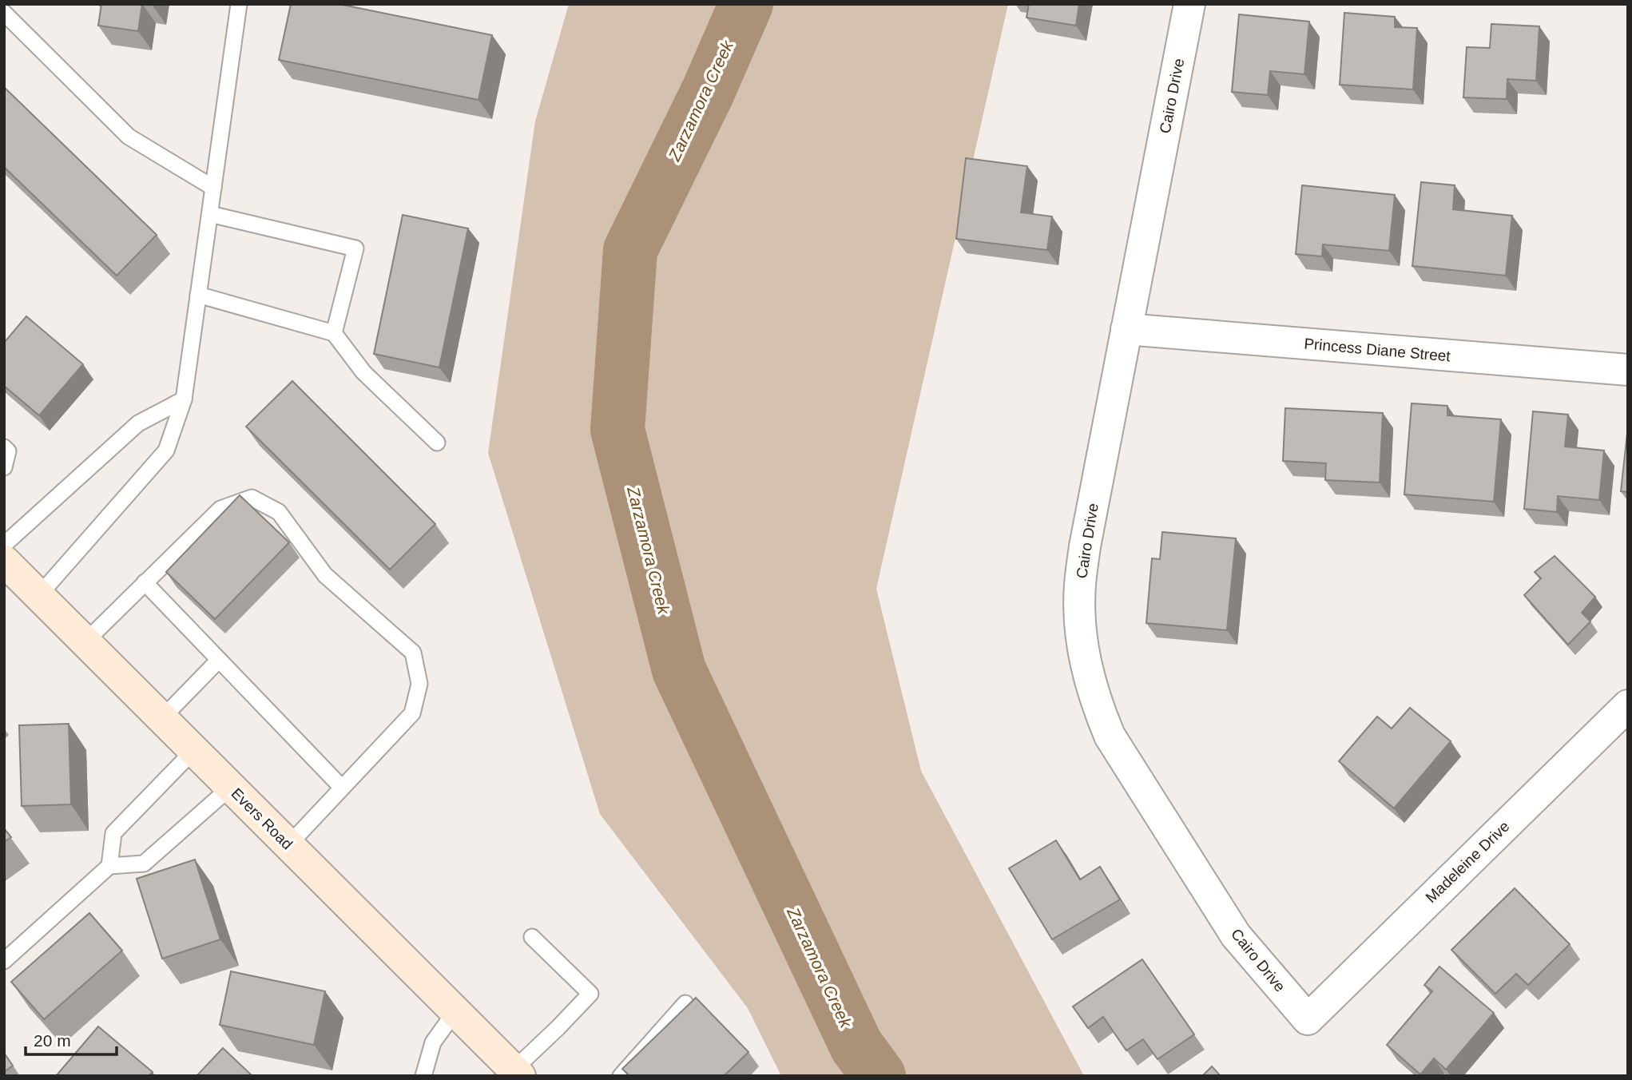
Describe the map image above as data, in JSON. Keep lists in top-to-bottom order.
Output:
{
  "streets": {
    "main road": ["Evers Road"],
    "street": ["Cairo Drive", "Princess Diane Street", "Madeleine Drive"]
  },
  "crossings": [
    ["Cairo Drive", "Princess Diane Street"],
    ["Cairo Drive", "Madeleine Drive"]
  ],
  "water": ["Zarzamora Creek"],
  "scale_bar": "20 m"
}
